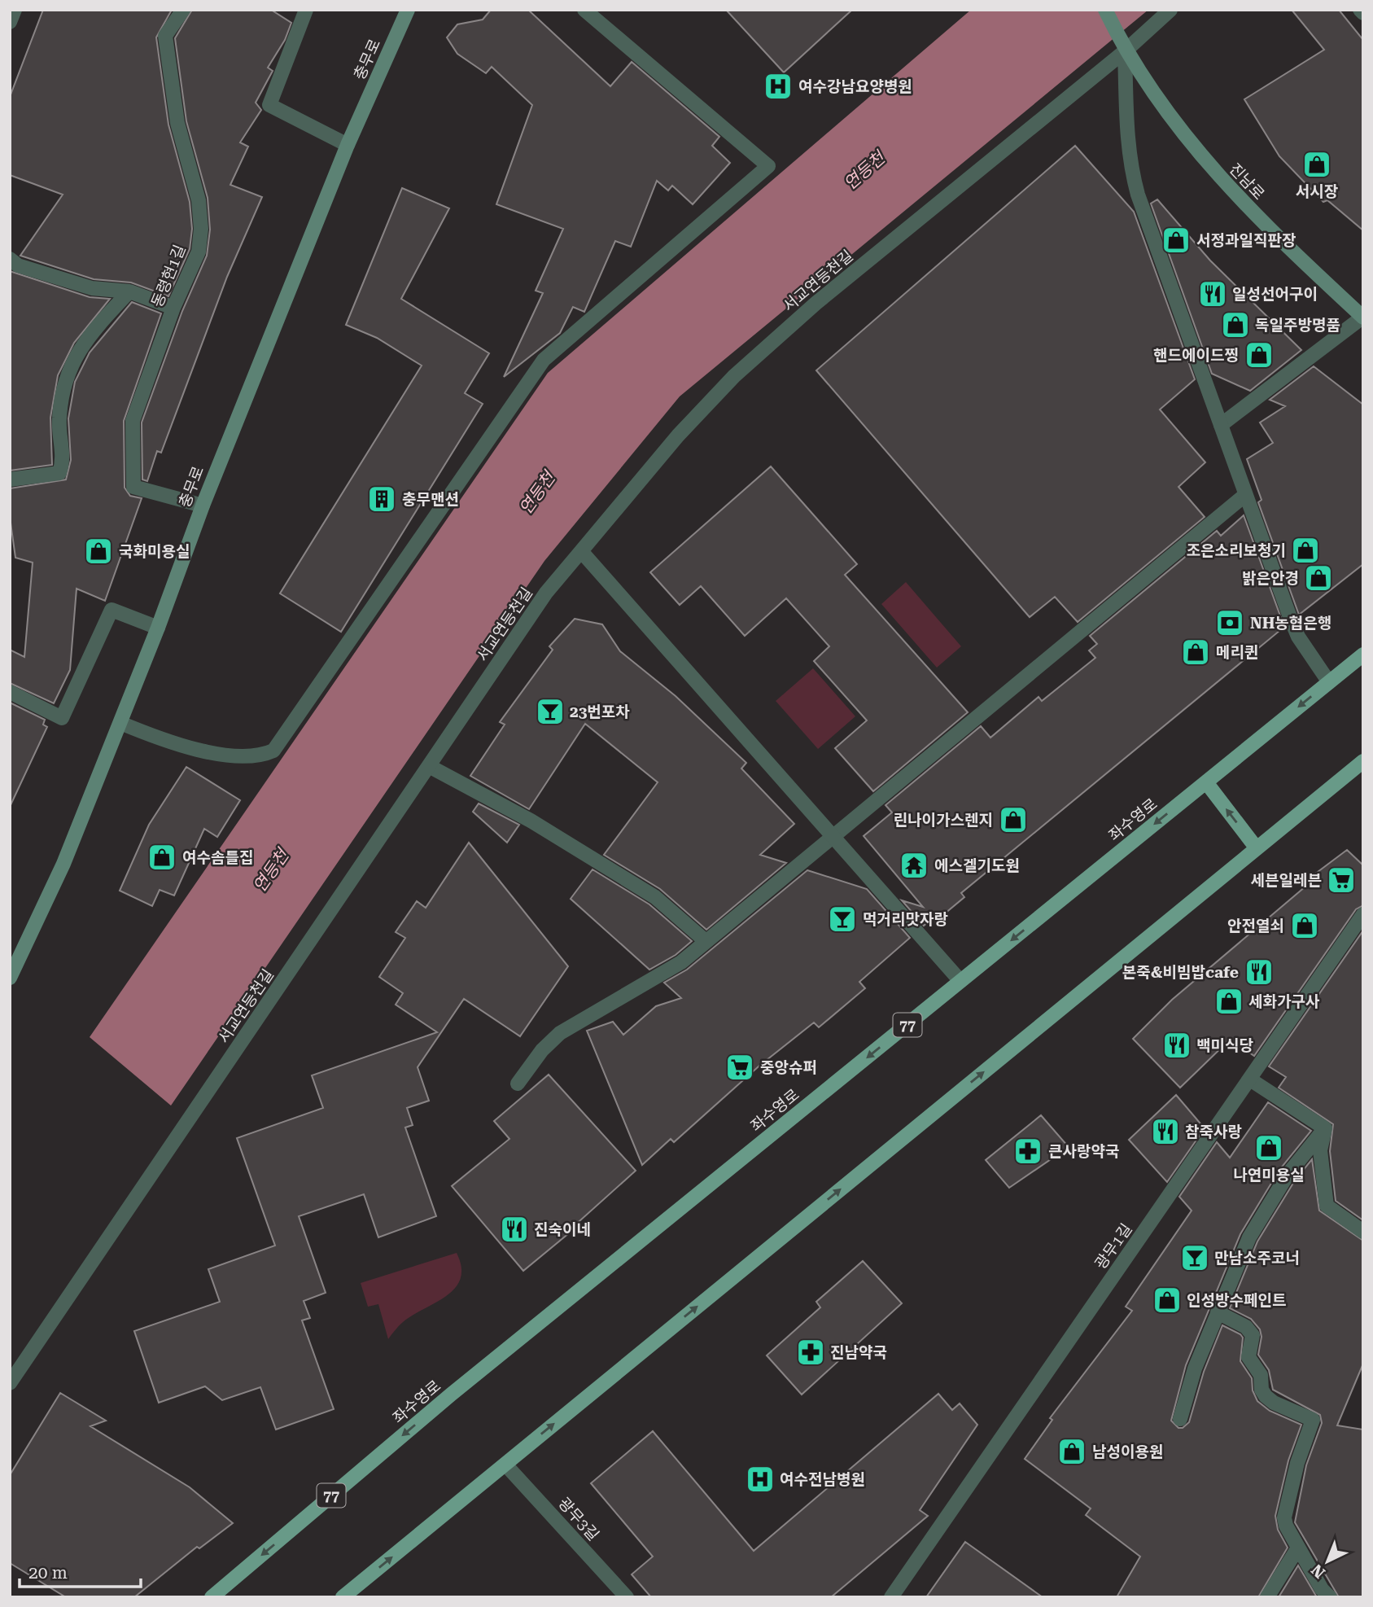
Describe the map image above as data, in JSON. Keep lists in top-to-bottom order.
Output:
{
  "streets": {
    "main road": ["좌수영로", "77"],
    "street": [
      "충무로",
      "진남로",
      "동령현1길",
      "서교연등천길",
      "광무1길",
      "광무3길"
    ]
  },
  "crossings": [
    ["충무로", "동령현1길"],
    ["진남로", "서교연등천길"]
  ],
  "water": ["연등천"],
  "places": {
    "hospital": ["여수강남요양병원", "여수전남병원"],
    "shop": [
      "서시장",
      "서정과일직판장",
      "독일주방명품",
      "핸드에이드찡",
      "조은소리보청기",
      "국화미용실",
      "밝은안경",
      "메리퀸",
      "린나이가스렌지",
      "여수솜틀집",
      "안전열쇠",
      "세화가구사",
      "나연미용실",
      "인성방수페인트",
      "남성이용원"
    ],
    "restaurant": [
      "일성선어구이",
      "본죽&비빔밥cafe",
      "백미식당",
      "참죽사랑",
      "진숙이네"
    ],
    "building": ["충무맨션"],
    "bank": ["NH농협은행"],
    "bar": ["23번포차", "먹거리맛자랑", "만남소주코너"],
    "temple": ["에스겔기도원"],
    "supermarket": ["세븐일레븐", "중앙슈퍼"],
    "pharmacy": ["큰사랑약국", "진남약국"]
  },
  "scale_bar": "20 m",
  "north": "bottom left"
}
